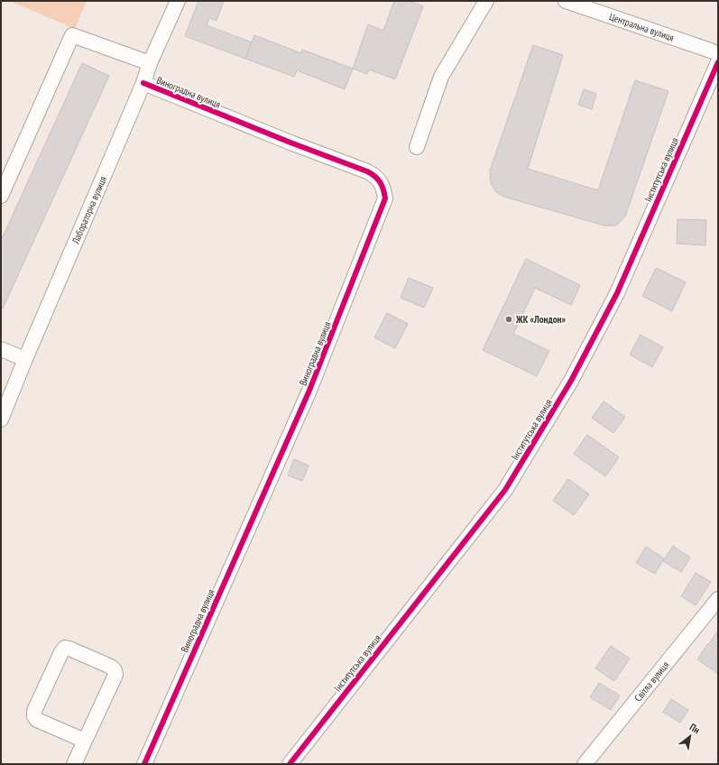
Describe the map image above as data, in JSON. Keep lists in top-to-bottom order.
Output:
{
  "streets": {
    "street": [
      "Центральна вулиця",
      "Виноградна вулиця",
      "Інститутська вулиця",
      "Лабораторна вулиця",
      "Світла вулиця"
    ]
  },
  "crossings": [
    ["Виноградна вулиця", "Лабораторна вулиця"]
  ],
  "places": ["ЖК «Лондон»"],
  "north": "top right"
}
